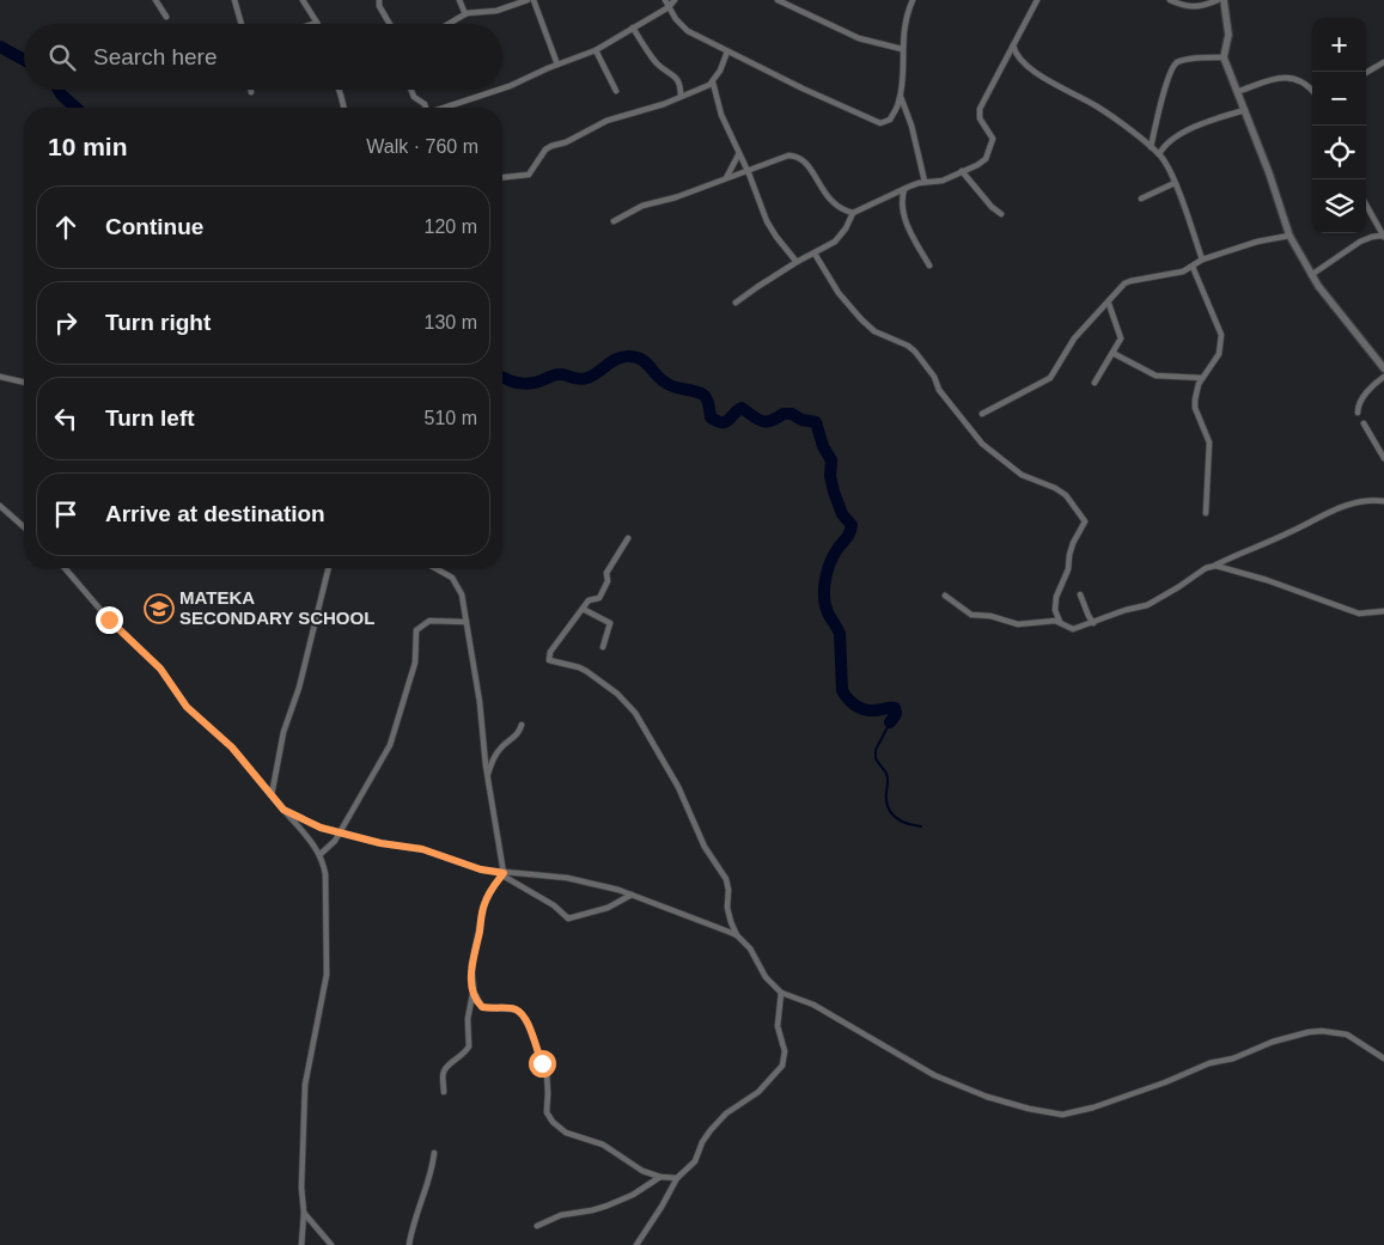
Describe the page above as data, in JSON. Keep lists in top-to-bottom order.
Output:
{
  "places": {
    "school or university": ["MATEKA SECONDARY SCHOOL"]
  },
  "page": {
    "map_buttons": ["+", "−"],
    "search": "Search here",
    "heading": ["10 min", "Walk · 760 m"],
    "list": [
      ["Continue", "120 m"],
      ["Turn right", "130 m"],
      ["Turn left", "510 m"],
      "Arrive at destination"
    ]
  }
}
